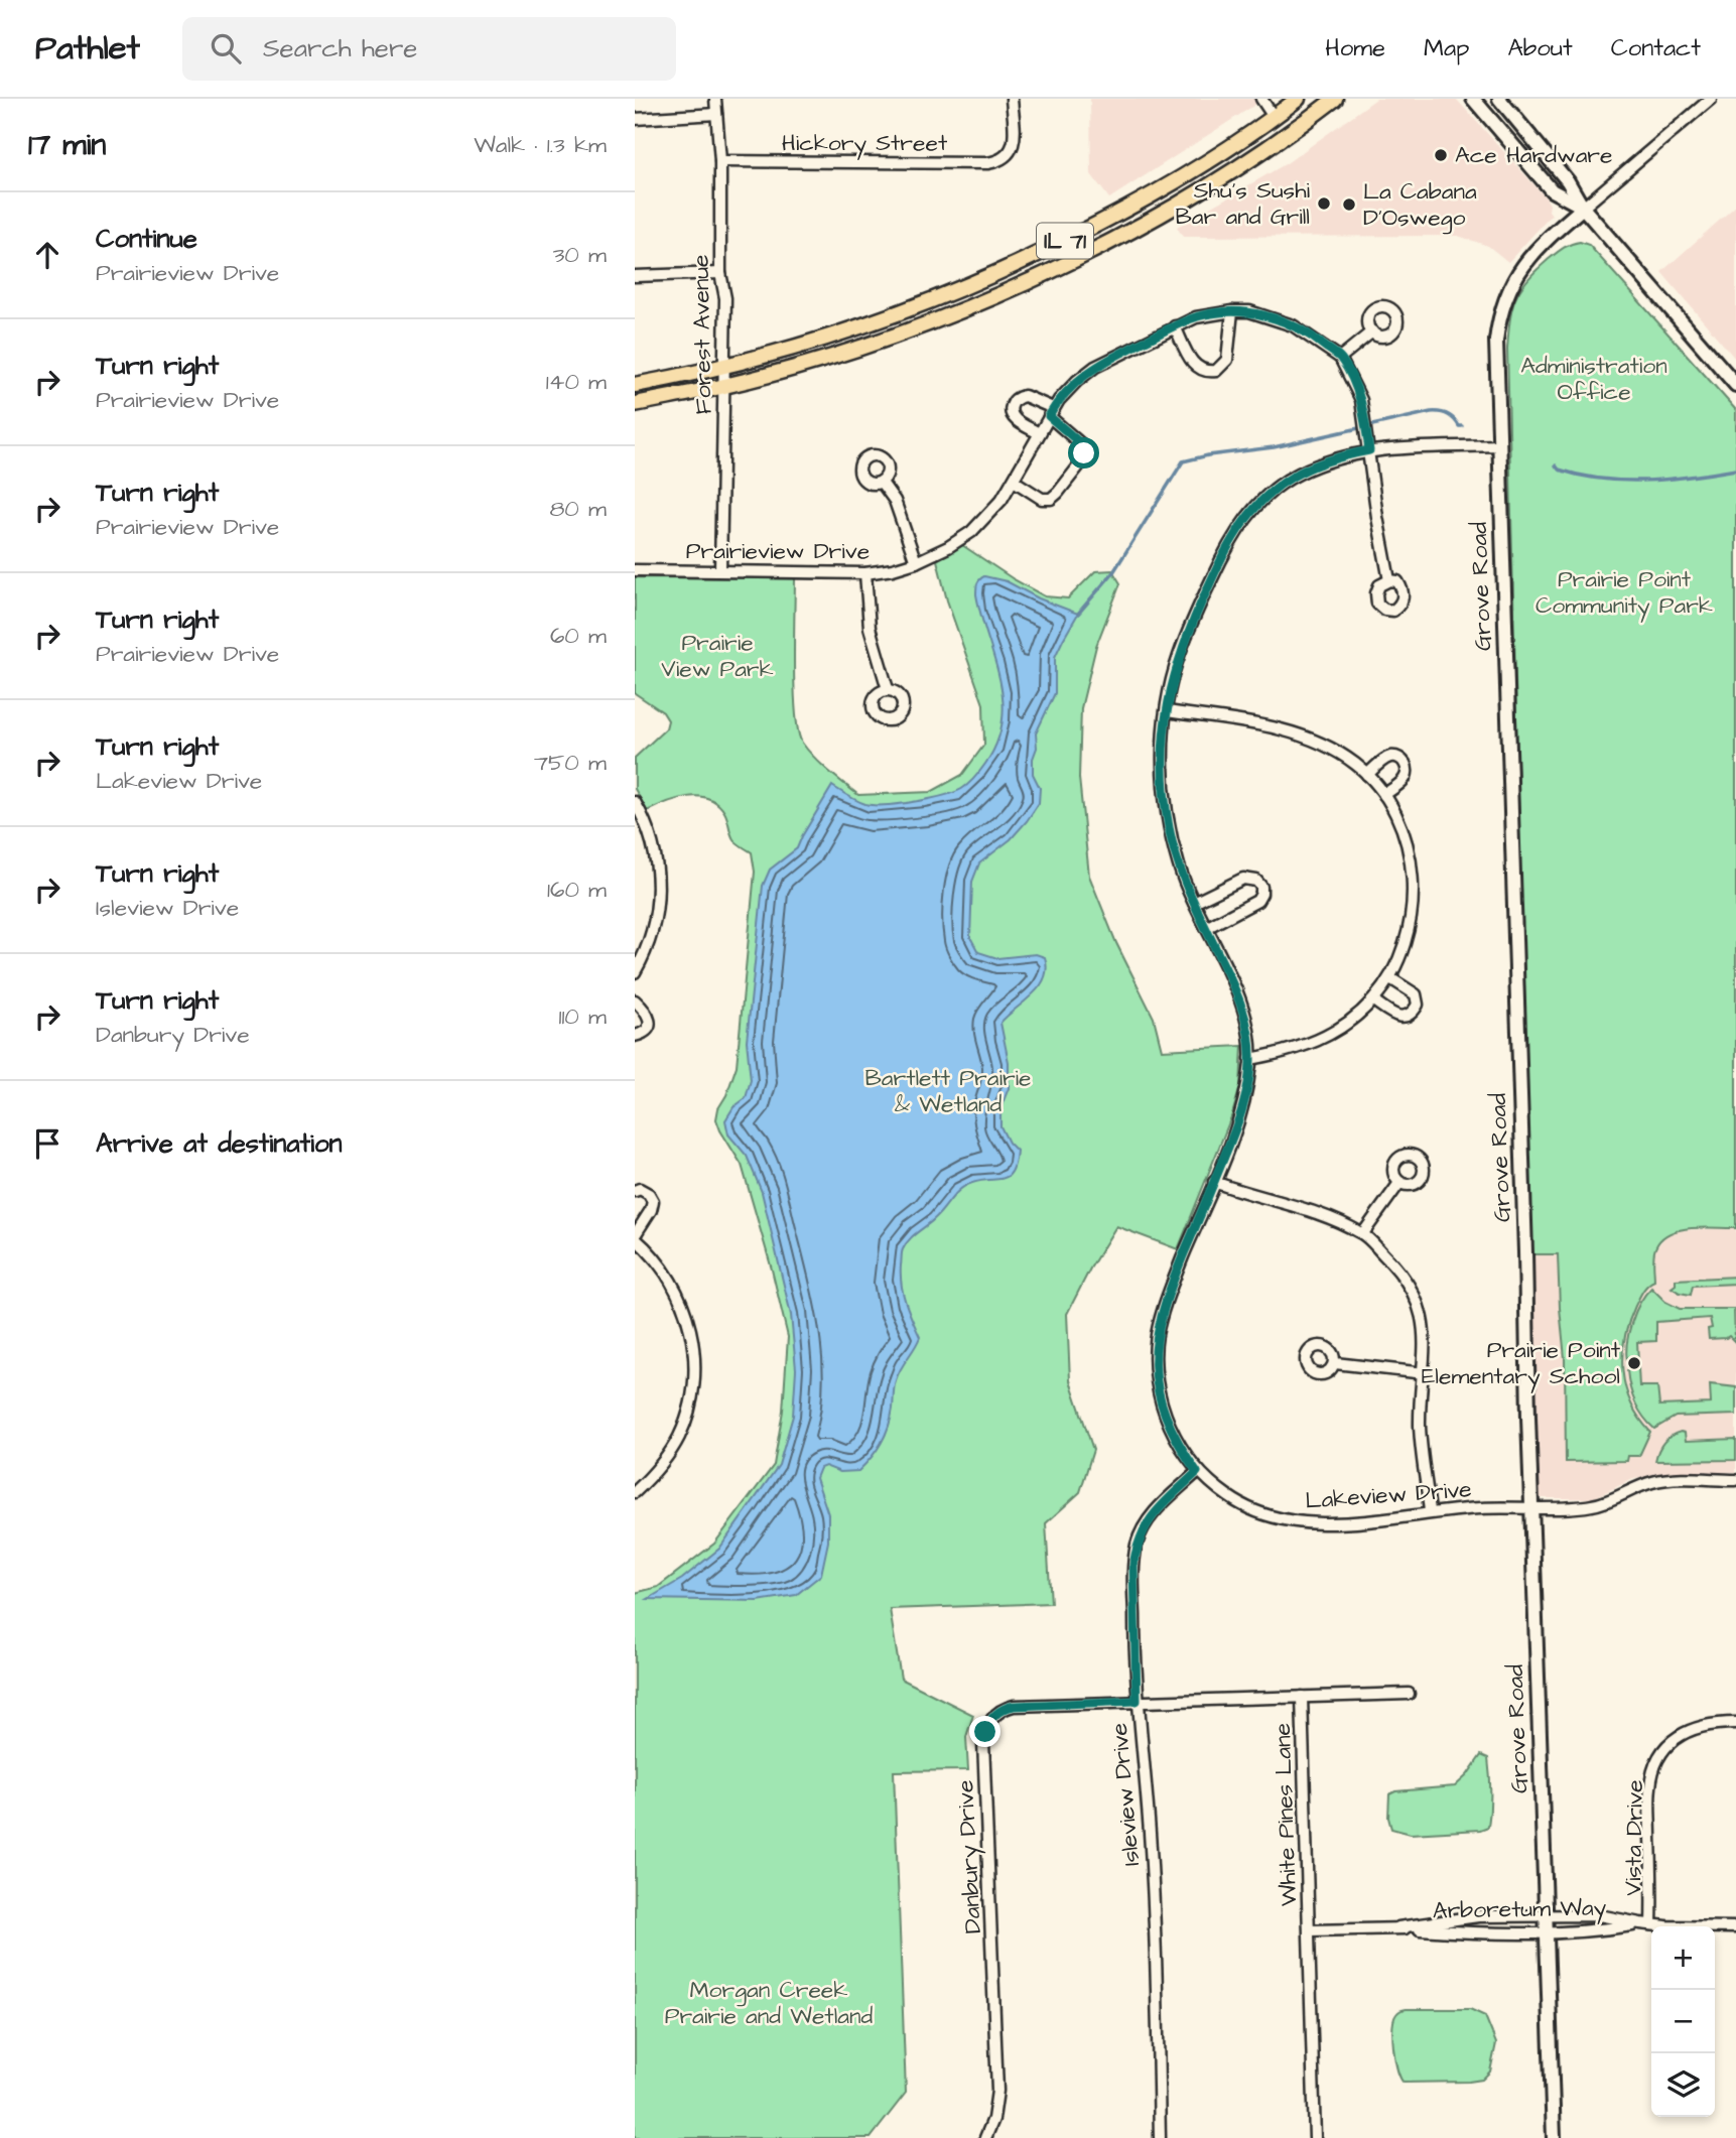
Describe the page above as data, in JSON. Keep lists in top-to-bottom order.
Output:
{
  "streets": {
    "main road": ["IL 71"],
    "street": [
      "Hickory Street",
      "Forest Avenue",
      "Prairieview Drive",
      "Grove Road",
      "Lakeview Drive",
      "Isleview Drive",
      "White Pines Lane",
      "Vista Drive",
      "Danbury Drive",
      "Arboretum Way"
    ]
  },
  "crossings": [
    ["Hickory Street", "Forest Avenue"],
    ["IL 71", "Forest Avenue"],
    ["Forest Avenue", "Prairieview Drive"],
    ["Prairieview Drive", "Lakeview Drive"],
    ["Grove Road", "Lakeview Drive"],
    ["Grove Road", "Arboretum Way"],
    ["Lakeview Drive", "Isleview Drive"],
    ["Isleview Drive", "Danbury Drive"],
    ["White Pines Lane", "Danbury Drive"],
    ["White Pines Lane", "Arboretum Way"],
    ["Vista Drive", "Arboretum Way"]
  ],
  "parks": [
    "Administration Office",
    "Prairie Point Community Park",
    "Prairie View Park",
    "Bartlett Prairie & Wetland",
    "Morgan Creek Prairie and Wetland"
  ],
  "places": [
    "Ace Hardware",
    "Shu's Sushi Bar and Grill",
    "La Cabana D'Oswego",
    "Prairie Point Elementary School"
  ],
  "page": {
    "header": "Pathlet",
    "search": "Search here",
    "nav": [
      "Home",
      "Map",
      "About",
      "Contact"
    ],
    "heading": ["17 min", "Walk · 1.3 km"],
    "list": [
      ["Continue", "Prairieview Drive", "30 m"],
      ["Turn right", "Prairieview Drive", "140 m"],
      ["Turn right", "Prairieview Drive", "80 m"],
      ["Turn right", "Prairieview Drive", "60 m"],
      ["Turn right", "Lakeview Drive", "750 m"],
      ["Turn right", "Isleview Drive", "160 m"],
      ["Turn right", "Danbury Drive", "110 m"],
      "Arrive at destination"
    ],
    "map_buttons": ["+", "−"]
  }
}
